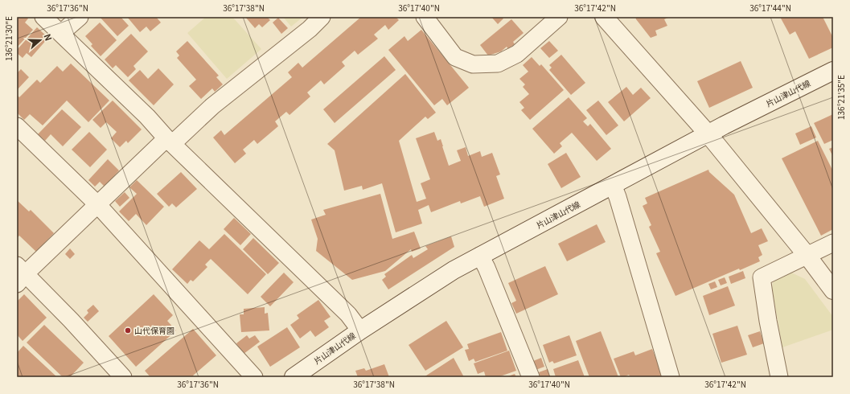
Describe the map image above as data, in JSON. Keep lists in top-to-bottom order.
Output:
{
  "streets": {
    "main road": ["片山津山代線"]
  },
  "places": ["山代保育園"],
  "north": "right",
  "coordinates": [
    "36°17'36\"N",
    "36°17'38\"N",
    "36°17'40\"N",
    "36°17'42\"N",
    "36°17'44\"N",
    "136°21'30\"E",
    "136°21'35\"E"
  ]
}
